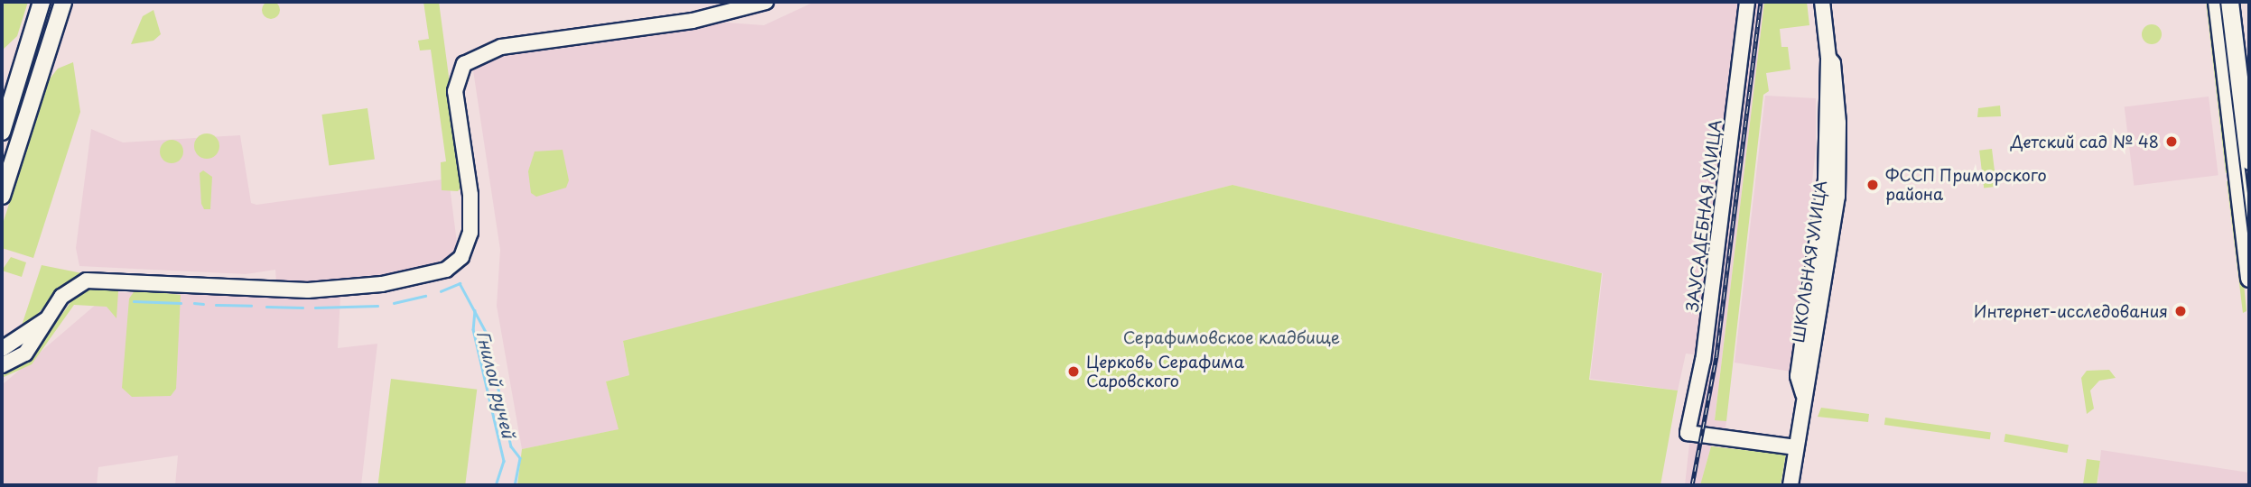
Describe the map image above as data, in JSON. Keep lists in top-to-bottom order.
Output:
{
  "streets": {
    "street": ["ЗАУСАДЕБНАЯ УЛИЦА", "ШКОЛЬНАЯ УЛИЦА"]
  },
  "crossings": [
    ["ЗАУСАДЕБНАЯ УЛИЦА", "ШКОЛЬНАЯ УЛИЦА"]
  ],
  "water": ["Гнилой ручей"],
  "parks": ["Серафимовское кладбище"],
  "places": [
    "Детский сад № 48",
    "ФССП Приморского района",
    "Интернет-исследования",
    "Церковь Серафима Саровского"
  ]
}
